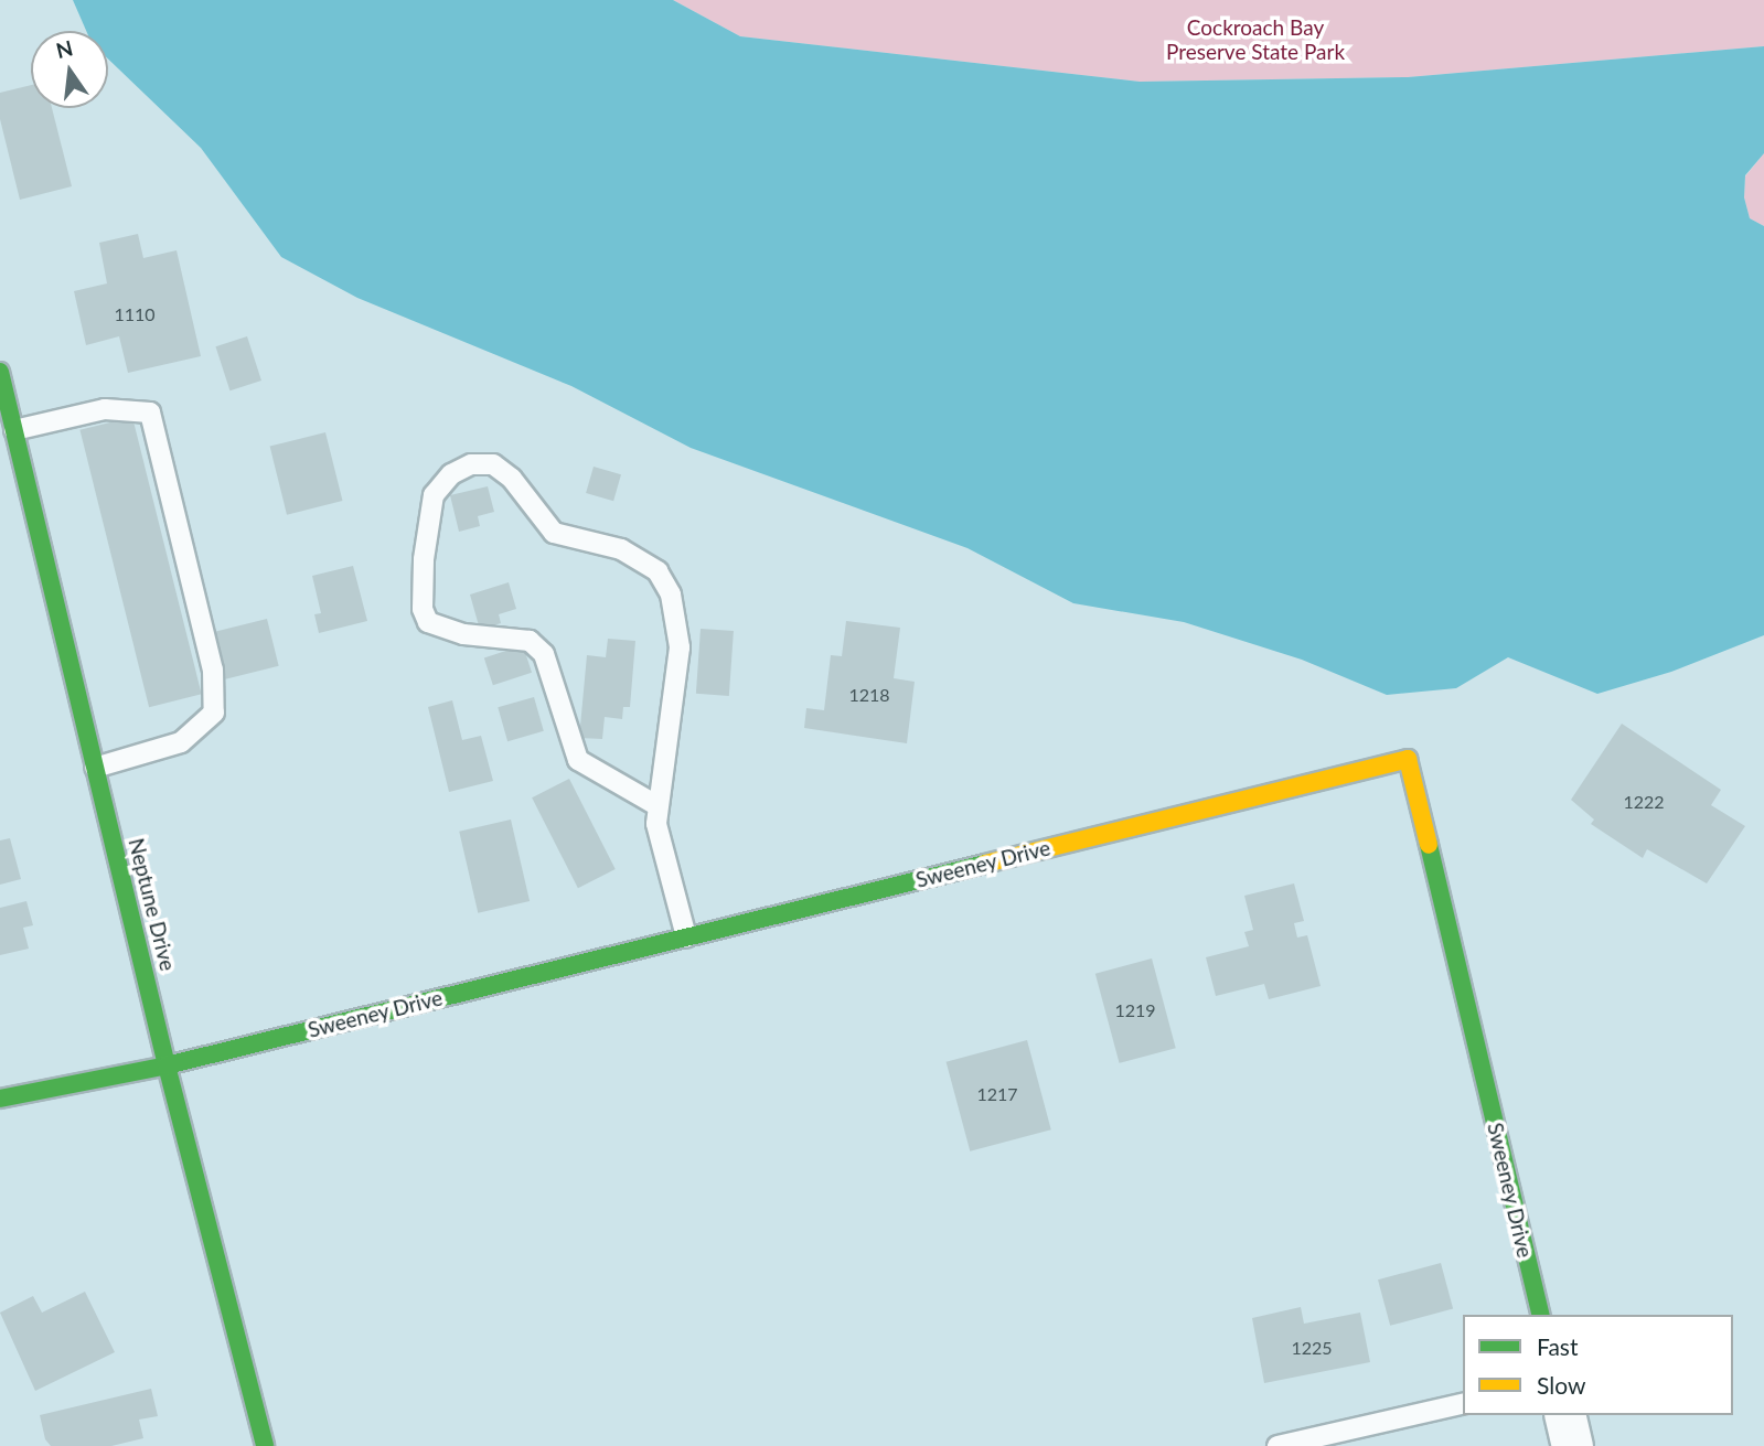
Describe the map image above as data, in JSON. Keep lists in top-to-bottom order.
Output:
{
  "streets": {
    "street": ["Sweeney Drive", "Neptune Drive"]
  },
  "crossings": [
    ["Sweeney Drive", "Neptune Drive"]
  ],
  "parks": ["Cockroach Bay Preserve State Park"],
  "house_numbers": [
    "1110",
    "1218",
    "1222",
    "1219",
    "1217",
    "1225"
  ],
  "legend": ["Fast", "Slow"],
  "north": "top"
}
